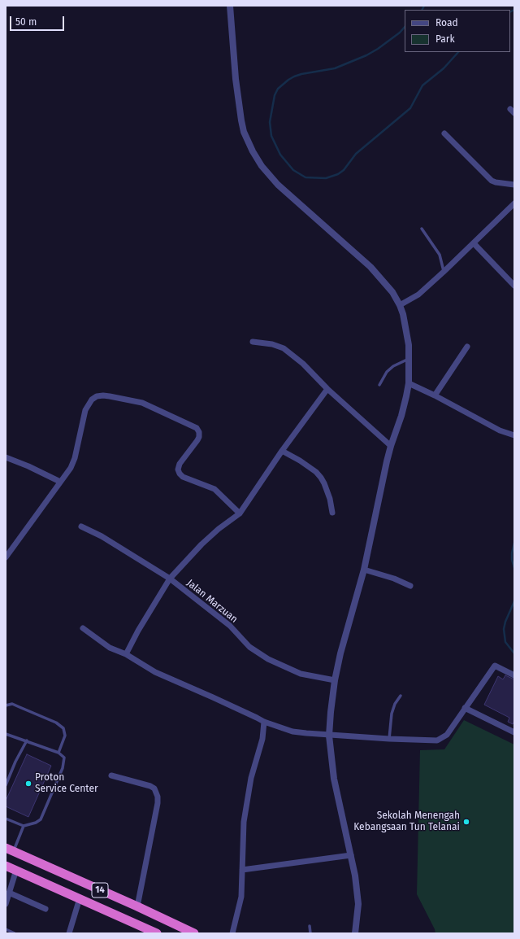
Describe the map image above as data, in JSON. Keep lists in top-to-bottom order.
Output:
{
  "streets": {
    "highway": ["14"],
    "street": ["Jalan Marzuan"]
  },
  "places": ["Proton Service Center", "Sekolah Menengah Kebangsaan Tun Telanai"],
  "legend": ["Road", "Park"],
  "scale_bar": "50 m"
}
